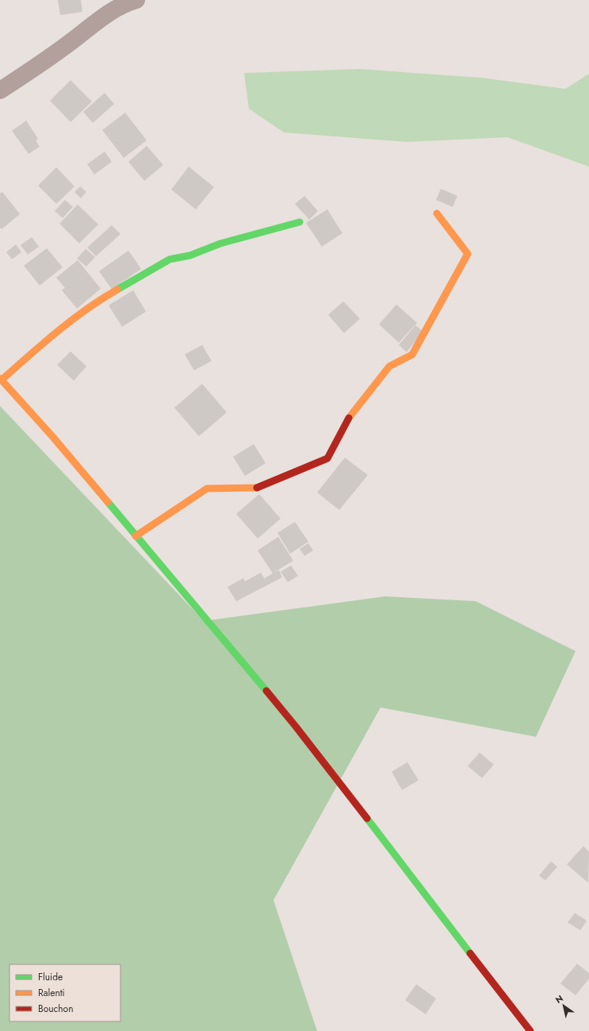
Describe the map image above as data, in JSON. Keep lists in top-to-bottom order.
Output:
{
  "legend": ["Fluide", "Ralenti", "Bouchon"],
  "north": "top left"
}
